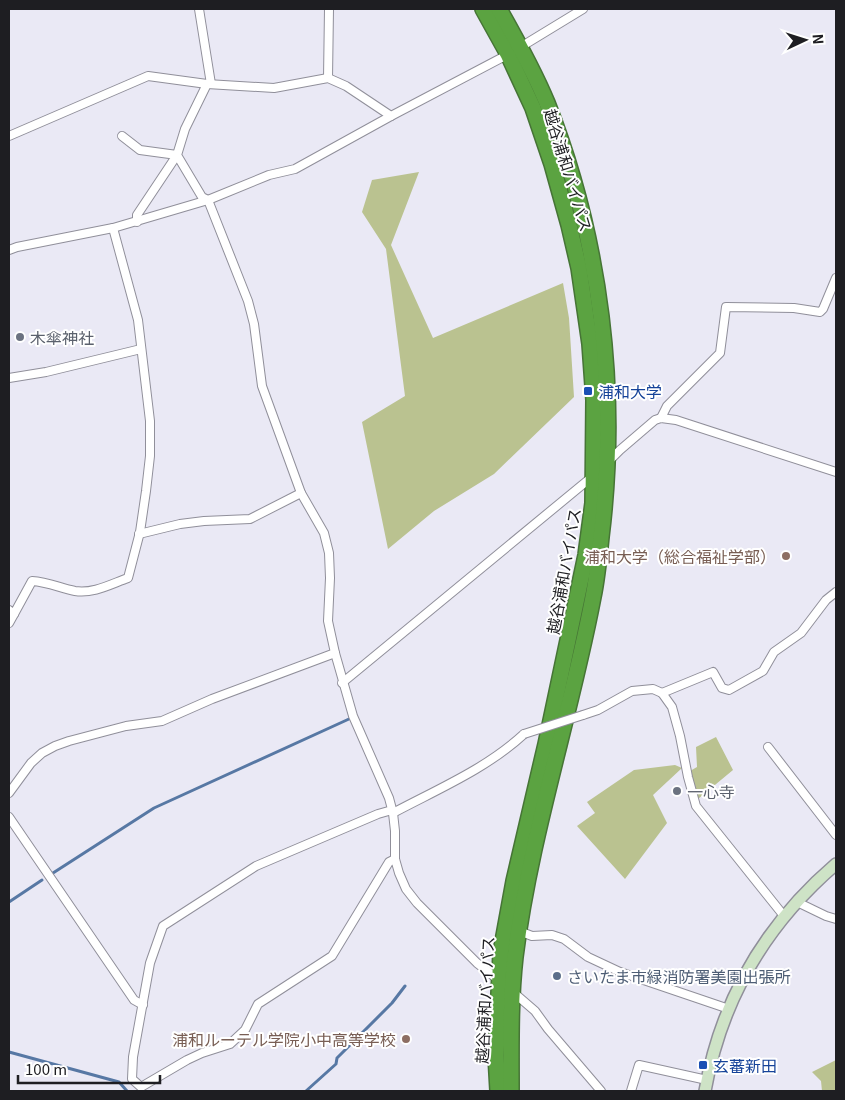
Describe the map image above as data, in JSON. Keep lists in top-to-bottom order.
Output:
{
  "streets": {
    "highway": ["越谷浦和バイパス"]
  },
  "places": {
    "other": [
      "木傘神社",
      "浦和大学（総合福祉学部）",
      "一心寺",
      "さいたま市緑消防署美園出張所",
      "浦和ルーテル学院小中高等学校"
    ],
    "transit": ["浦和大学", "玄蕃新田"]
  },
  "scale_bar": "100 m",
  "north": "right"
}
